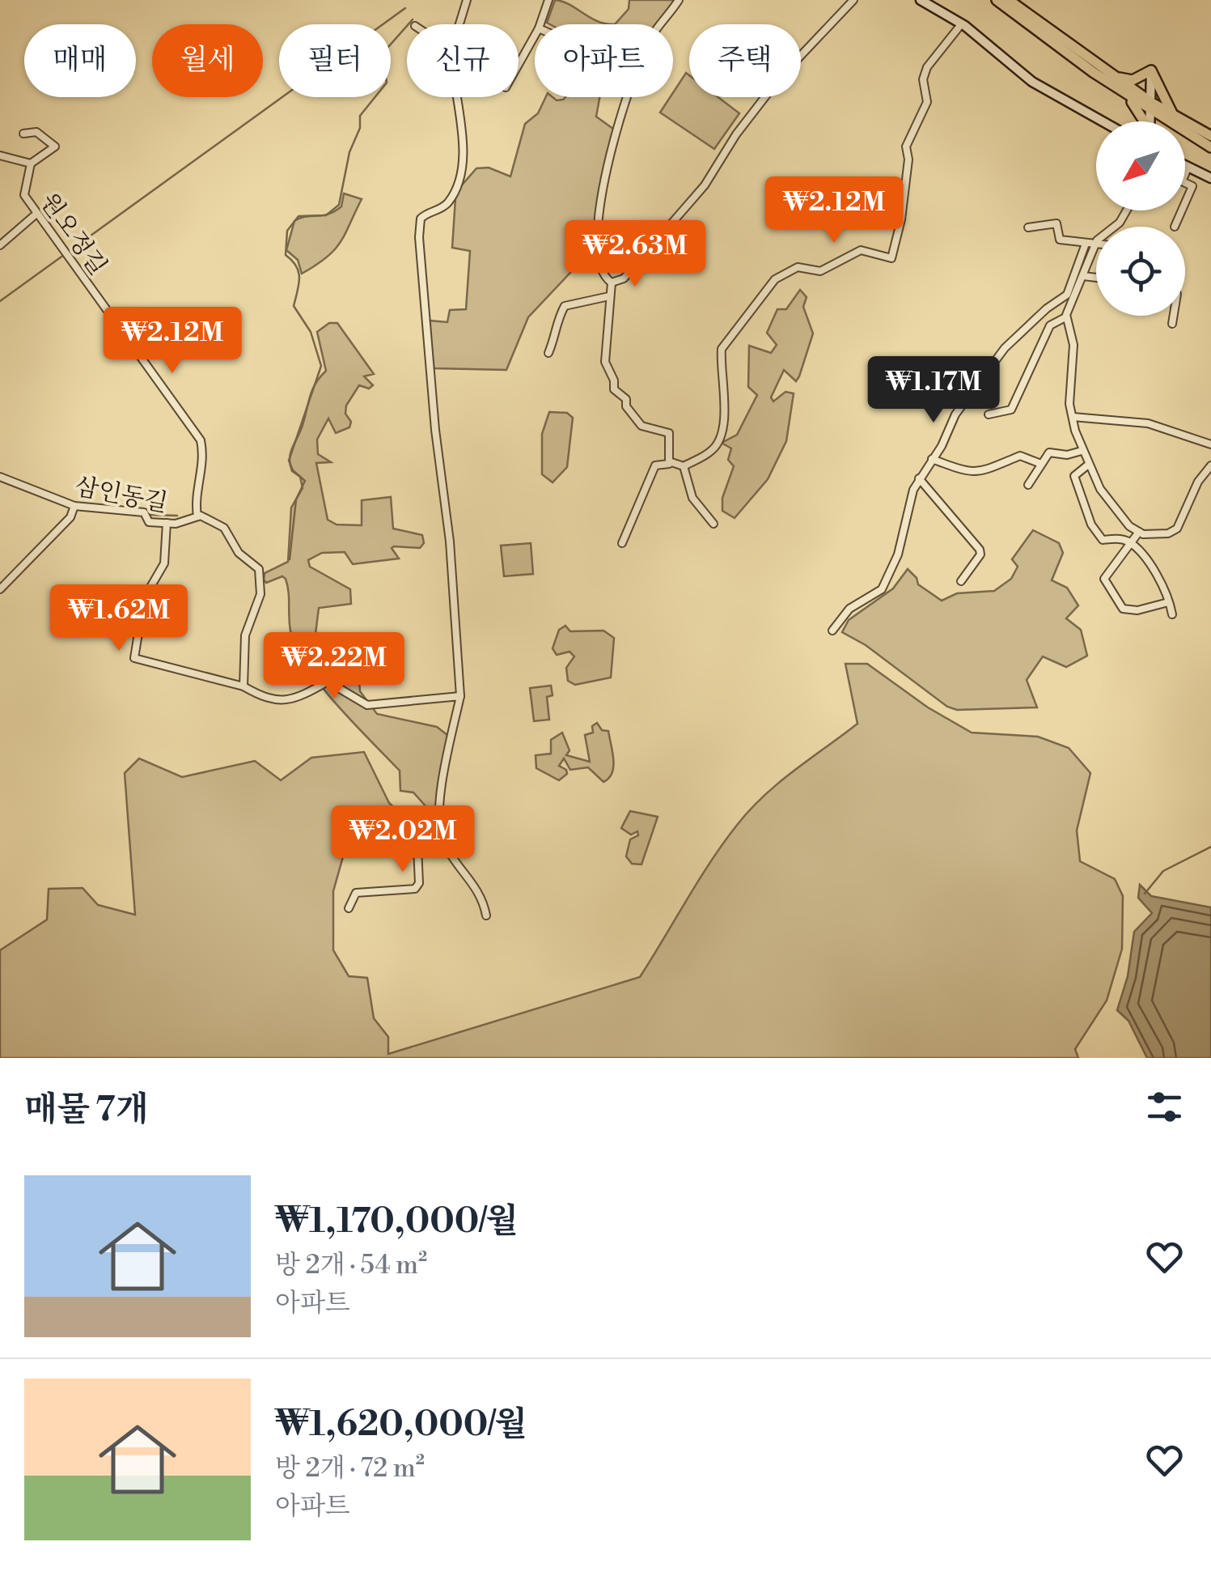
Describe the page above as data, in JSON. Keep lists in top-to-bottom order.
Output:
{
  "streets": {
    "street": ["원오정길", "삼인동길"]
  },
  "crossings": [
    ["원오정길", "삼인동길"]
  ],
  "north": "bottom left",
  "page": {
    "chip": [
      "매매",
      "월세",
      "필터",
      "신규",
      "아파트",
      "주택"
    ],
    "price": [
      "₩2.12M",
      "₩2.63M",
      "₩2.12M",
      "₩1.17M",
      "₩1.62M",
      "₩2.22M",
      "₩2.02M"
    ],
    "heading": "매물 7개",
    "list": [
      {
        "name": "₩1,170,000/월",
        "note": "방 2개 · 54 m² · 아파트"
      },
      {
        "name": "₩1,620,000/월",
        "note": "방 2개 · 72 m² · 아파트"
      }
    ]
  }
}
